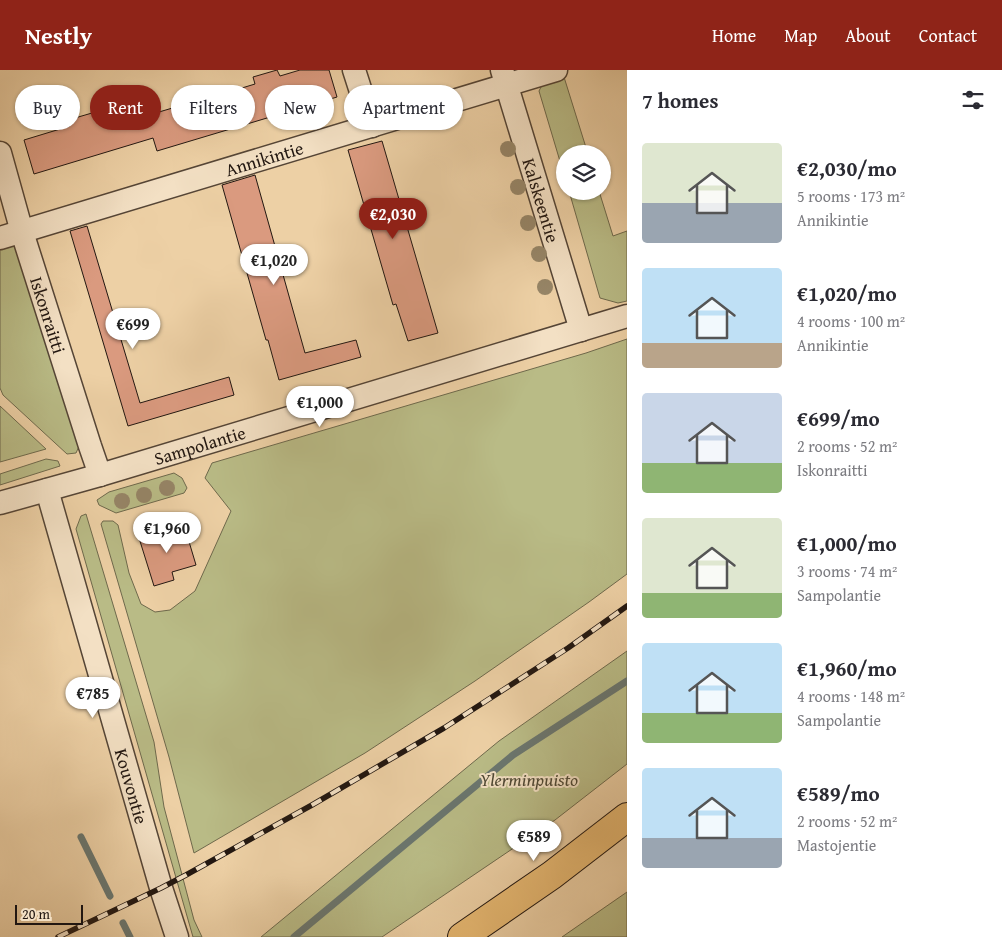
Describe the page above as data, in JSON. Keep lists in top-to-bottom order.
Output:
{
  "streets": {
    "street": [
      "Annikintie",
      "Kalskeentie",
      "Iskonraitti",
      "Sampolantie",
      "Kouvontie"
    ]
  },
  "crossings": [
    ["Annikintie", "Kalskeentie"],
    ["Annikintie", "Iskonraitti"],
    ["Kalskeentie", "Sampolantie"],
    ["Iskonraitti", "Sampolantie"],
    ["Sampolantie", "Kouvontie"]
  ],
  "parks": ["Ylerminpuisto"],
  "scale_bar": "20 m",
  "page": {
    "header": "Nestly",
    "nav": [
      "Home",
      "Map",
      "About",
      "Contact"
    ],
    "heading": "7 homes",
    "chip": [
      "Buy",
      "Rent",
      "Filters",
      "New",
      "Apartment"
    ],
    "list": [
      {
        "name": "€2,030/mo",
        "note": "5 rooms · 173 m² · Annikintie"
      },
      {
        "name": "€1,020/mo",
        "note": "4 rooms · 100 m² · Annikintie"
      },
      {
        "name": "€699/mo",
        "note": "2 rooms · 52 m² · Iskonraitti"
      },
      {
        "name": "€1,000/mo",
        "note": "3 rooms · 74 m² · Sampolantie"
      },
      {
        "name": "€1,960/mo",
        "note": "4 rooms · 148 m² · Sampolantie"
      },
      {
        "name": "€589/mo",
        "note": "2 rooms · 52 m² · Mastojentie"
      }
    ],
    "price": [
      "€2,030",
      "€1,020",
      "€699",
      "€1,000",
      "€1,960",
      "€785",
      "€589"
    ],
    "scale": "20 m"
  }
}
